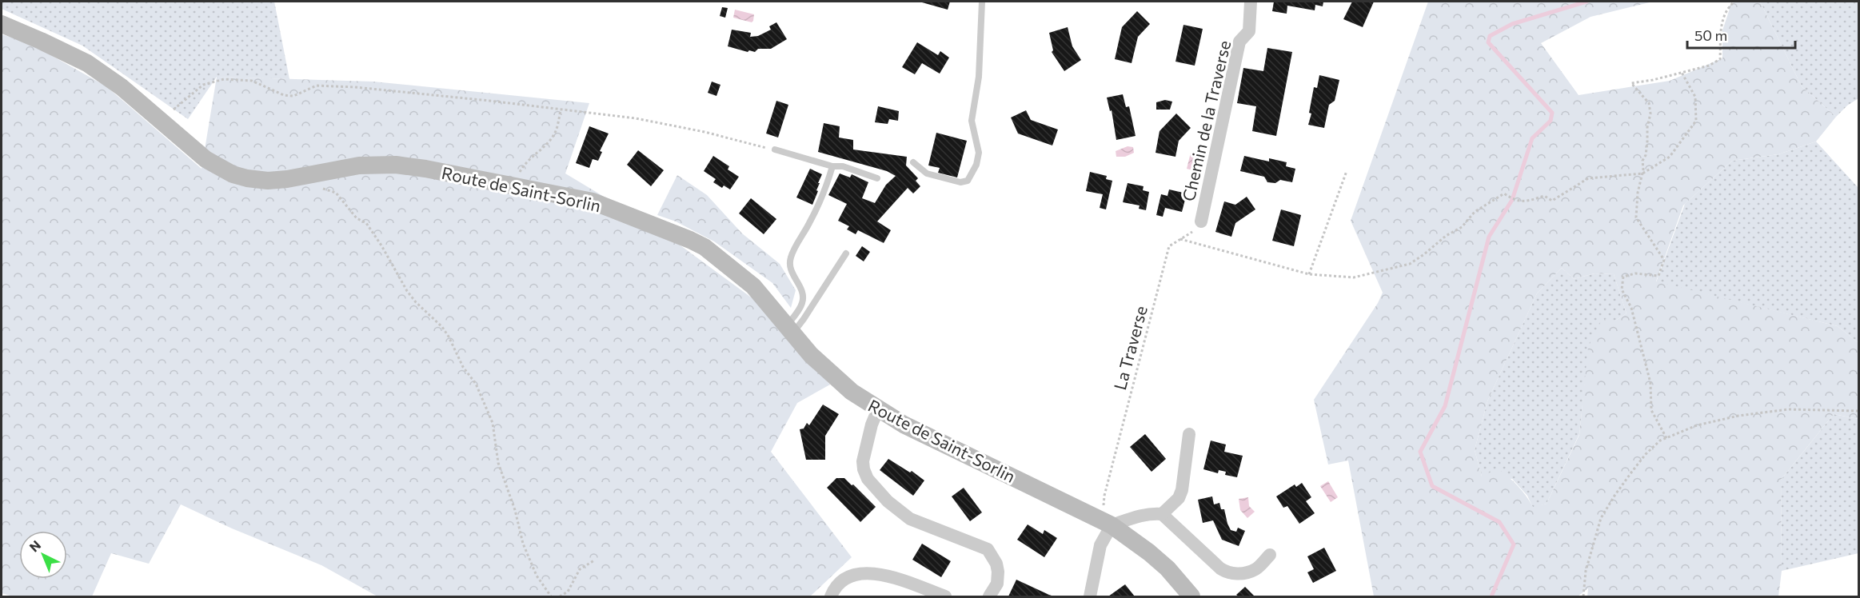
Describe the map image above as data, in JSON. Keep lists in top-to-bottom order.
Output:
{
  "streets": {
    "street": ["Chemin de la Traverse", "Route de Saint-Sorlin"],
    "path": ["La Traverse"]
  },
  "crossings": [
    ["Chemin de la Traverse", "La Traverse"]
  ],
  "scale_bar": "50 m",
  "north": "top left"
}
